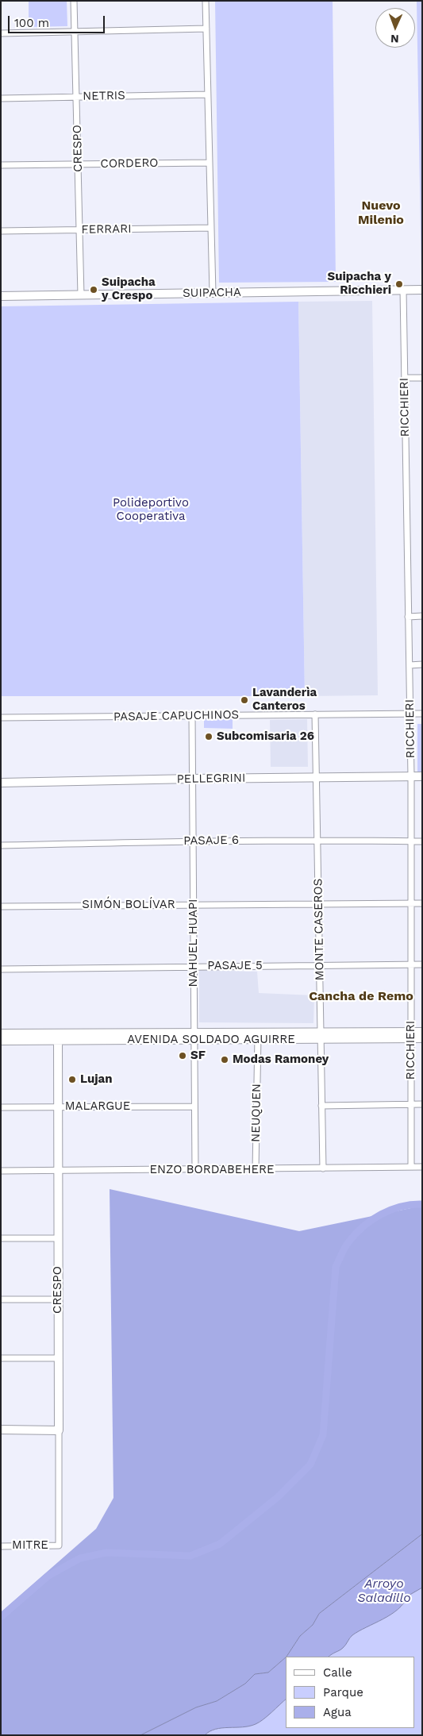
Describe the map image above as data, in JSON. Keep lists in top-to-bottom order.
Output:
{
  "streets": {
    "street": [
      "NETRIS",
      "CRESPO",
      "CORDERO",
      "FERRARI",
      "SUIPACHA",
      "RICCHIERI",
      "PASAJE CAPUCHINOS",
      "PELLEGRINI",
      "PASAJE 6",
      "SIMÓN BOLÍVAR",
      "MONTE CASEROS",
      "NAHUEL HUAPI",
      "PASAJE 5",
      "AVENIDA SOLDADO AGUIRRE",
      "MALARGUE",
      "NEUQUEN",
      "ENZO BORDABEHERE",
      "MITRE"
    ]
  },
  "crossings": [
    ["NETRIS", "CRESPO"],
    ["CRESPO", "CORDERO"],
    ["CRESPO", "FERRARI"],
    ["CRESPO", "SUIPACHA"],
    ["CRESPO", "AVENIDA SOLDADO AGUIRRE"],
    ["CRESPO", "MALARGUE"],
    ["CRESPO", "ENZO BORDABEHERE"],
    ["CRESPO", "MITRE"],
    ["SUIPACHA", "RICCHIERI"],
    ["RICCHIERI", "PASAJE CAPUCHINOS"],
    ["RICCHIERI", "PELLEGRINI"],
    ["RICCHIERI", "PASAJE 6"],
    ["RICCHIERI", "SIMÓN BOLÍVAR"],
    ["RICCHIERI", "PASAJE 5"],
    ["RICCHIERI", "AVENIDA SOLDADO AGUIRRE"],
    ["RICCHIERI", "ENZO BORDABEHERE"],
    ["PASAJE CAPUCHINOS", "MONTE CASEROS"],
    ["PASAJE CAPUCHINOS", "NAHUEL HUAPI"],
    ["PELLEGRINI", "MONTE CASEROS"],
    ["PELLEGRINI", "NAHUEL HUAPI"],
    ["PASAJE 6", "MONTE CASEROS"],
    ["PASAJE 6", "NAHUEL HUAPI"],
    ["SIMÓN BOLÍVAR", "MONTE CASEROS"],
    ["SIMÓN BOLÍVAR", "NAHUEL HUAPI"],
    ["MONTE CASEROS", "PASAJE 5"],
    ["MONTE CASEROS", "AVENIDA SOLDADO AGUIRRE"],
    ["MONTE CASEROS", "ENZO BORDABEHERE"],
    ["NAHUEL HUAPI", "PASAJE 5"],
    ["NAHUEL HUAPI", "AVENIDA SOLDADO AGUIRRE"],
    ["NAHUEL HUAPI", "MALARGUE"],
    ["NAHUEL HUAPI", "ENZO BORDABEHERE"],
    ["AVENIDA SOLDADO AGUIRRE", "NEUQUEN"],
    ["NEUQUEN", "ENZO BORDABEHERE"]
  ],
  "districts": ["Nuevo Milenio", "Cancha de Remo"],
  "water": ["Arroyo Saladillo"],
  "parks": ["Polideportivo Cooperativa"],
  "places": [
    "Suipacha y Ricchieri",
    "Suipacha y Crespo",
    "Lavanderìa Canteros",
    "Subcomisaria 26",
    "SF",
    "Modas Ramoney",
    "Lujan"
  ],
  "legend": ["Calle", "Parque", "Agua"],
  "scale_bar": "100 m",
  "north": "bottom"
}
